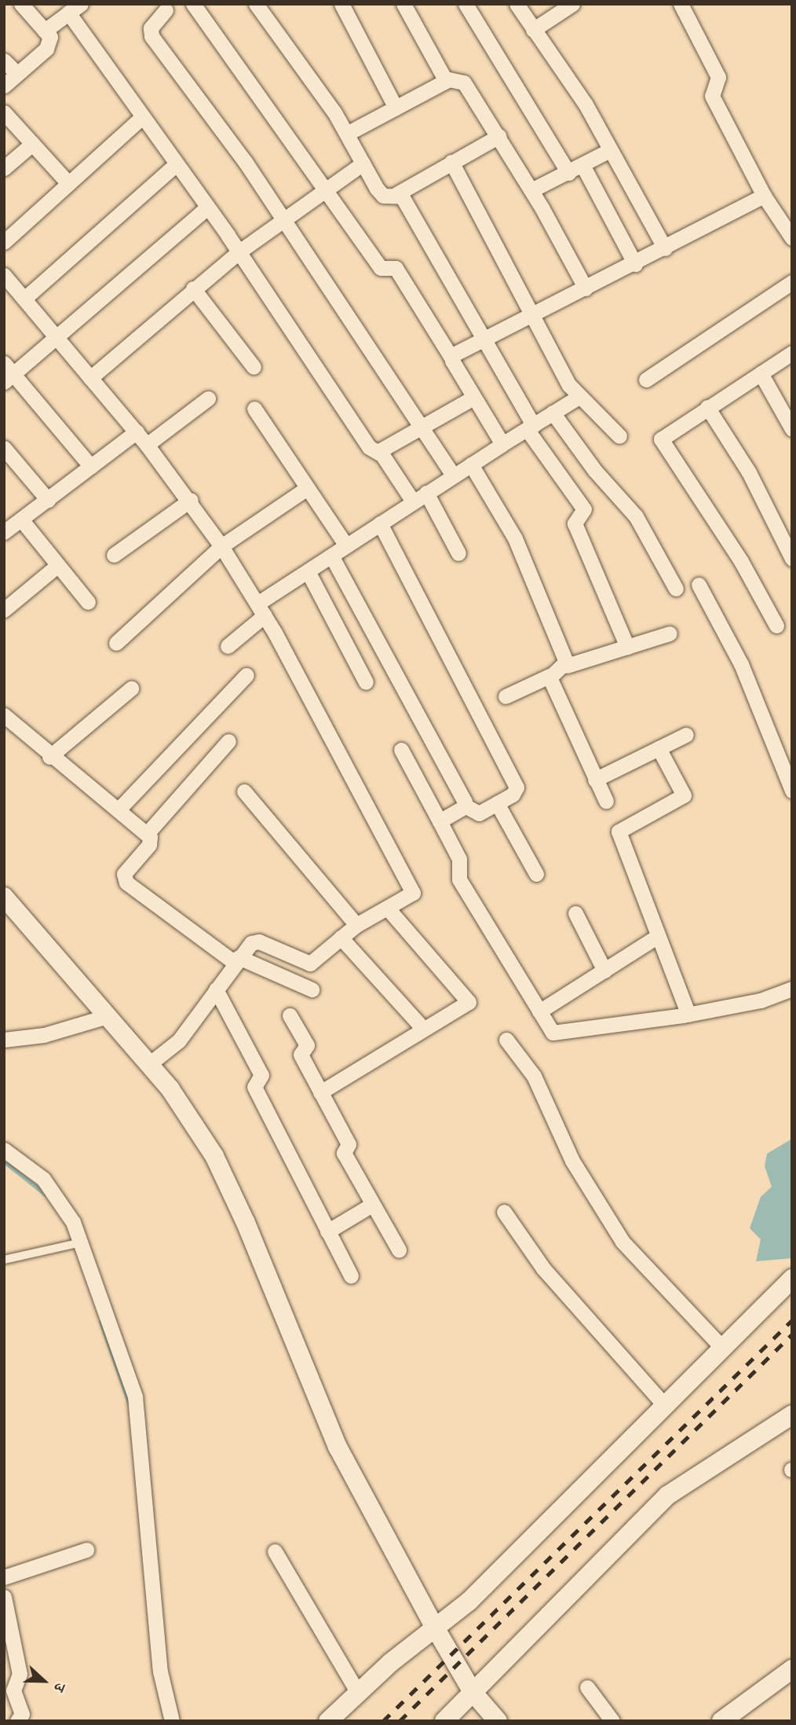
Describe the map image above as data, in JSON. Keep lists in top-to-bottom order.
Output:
{
  "north": "right"
}
